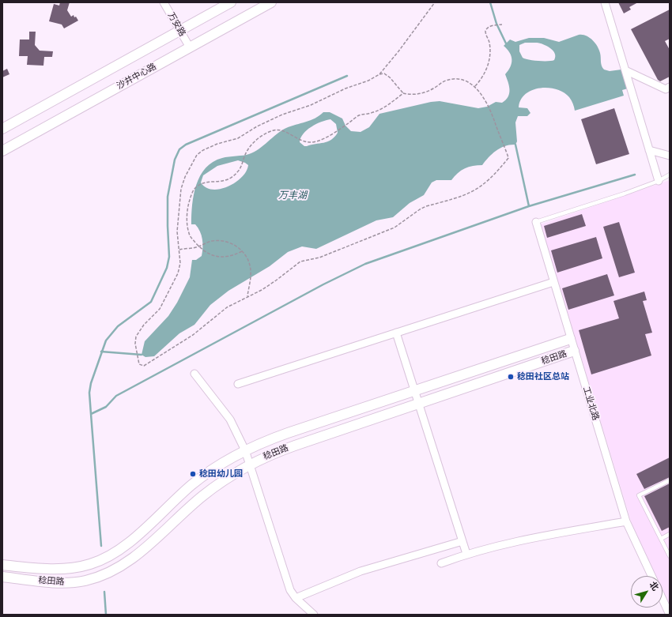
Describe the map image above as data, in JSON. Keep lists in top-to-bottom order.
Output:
{
  "streets": {
    "street": [
      "万安路",
      "沙井中心路",
      "稔田路",
      "工业北路"
    ]
  },
  "crossings": [
    ["万安路", "沙井中心路"],
    ["稔田路", "工业北路"]
  ],
  "water": ["万丰湖"],
  "places": ["稔田社区总站", "稔田幼儿园"],
  "north": "top right"
}
